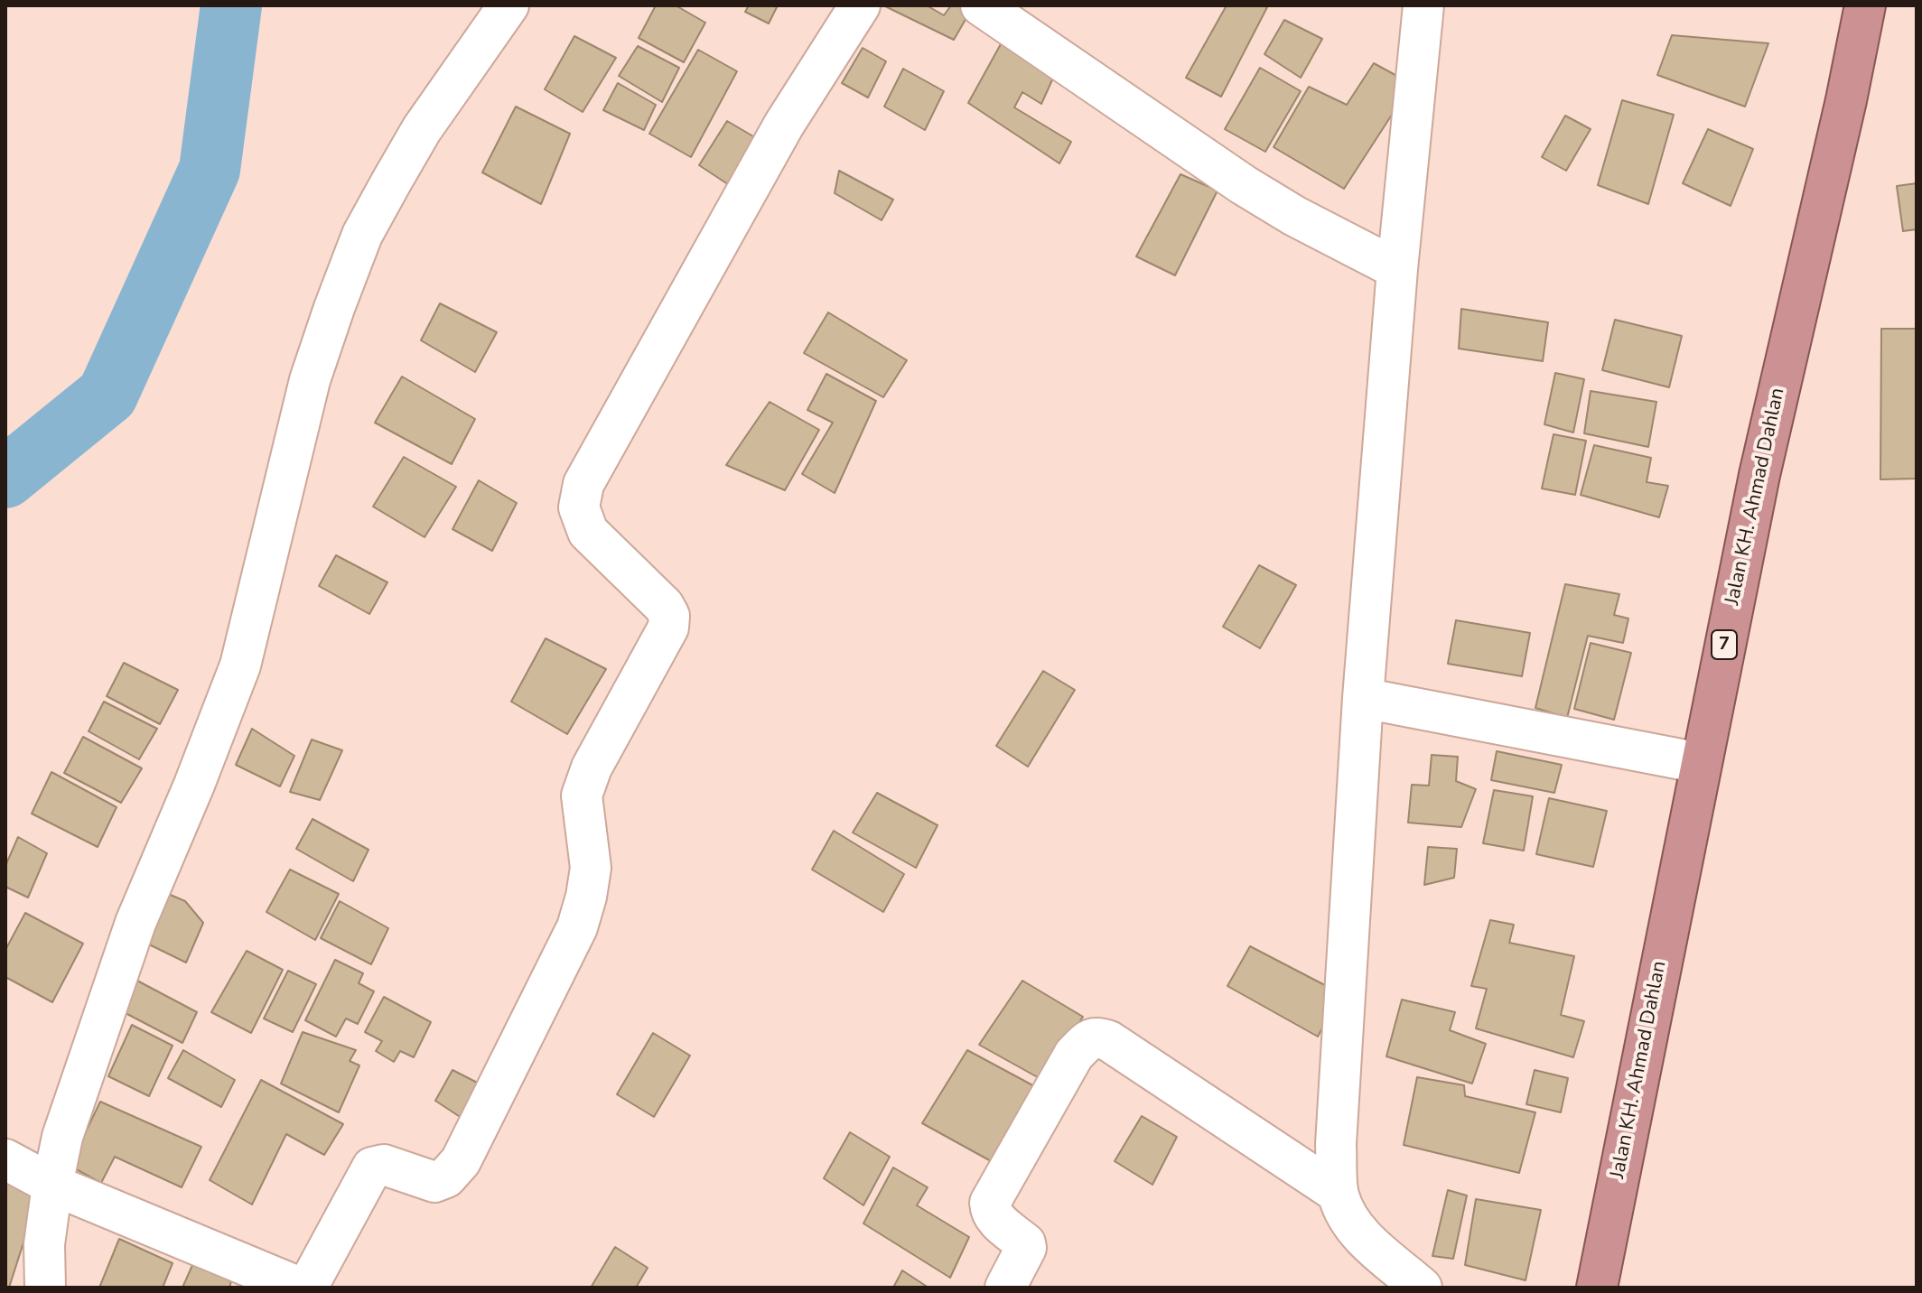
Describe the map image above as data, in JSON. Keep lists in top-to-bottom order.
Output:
{
  "streets": {
    "highway": ["Jalan KH. Ahmad Dahlan", "7"]
  }
}
